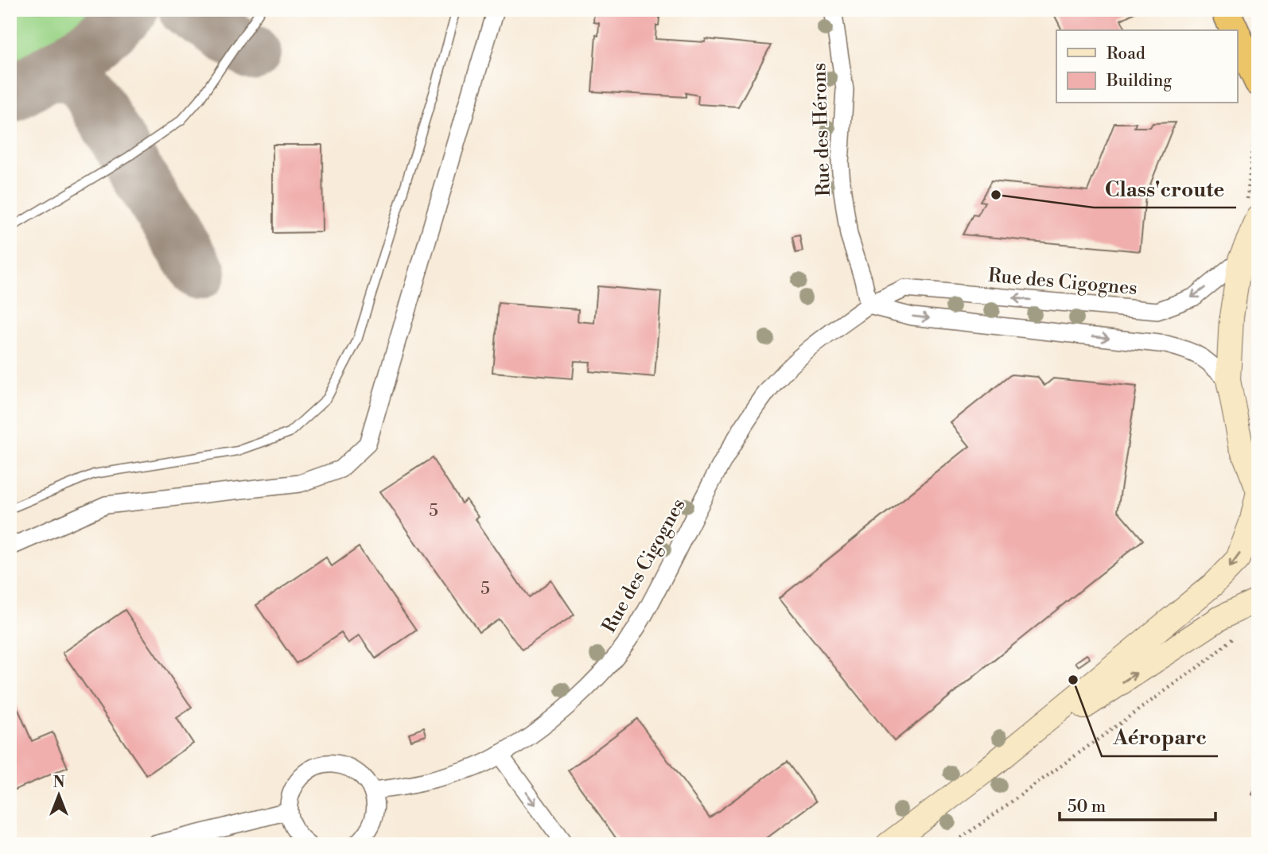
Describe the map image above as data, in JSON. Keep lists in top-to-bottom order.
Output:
{
  "streets": {
    "street": ["Rue des Hérons", "Rue des Cigognes"]
  },
  "crossings": [
    ["Rue des Hérons", "Rue des Cigognes"]
  ],
  "places": ["Class'croute", "Aéroparc"],
  "house_numbers": ["5", "5"],
  "legend": ["Road", "Building"],
  "scale_bar": "50 m",
  "north": "top"
}
